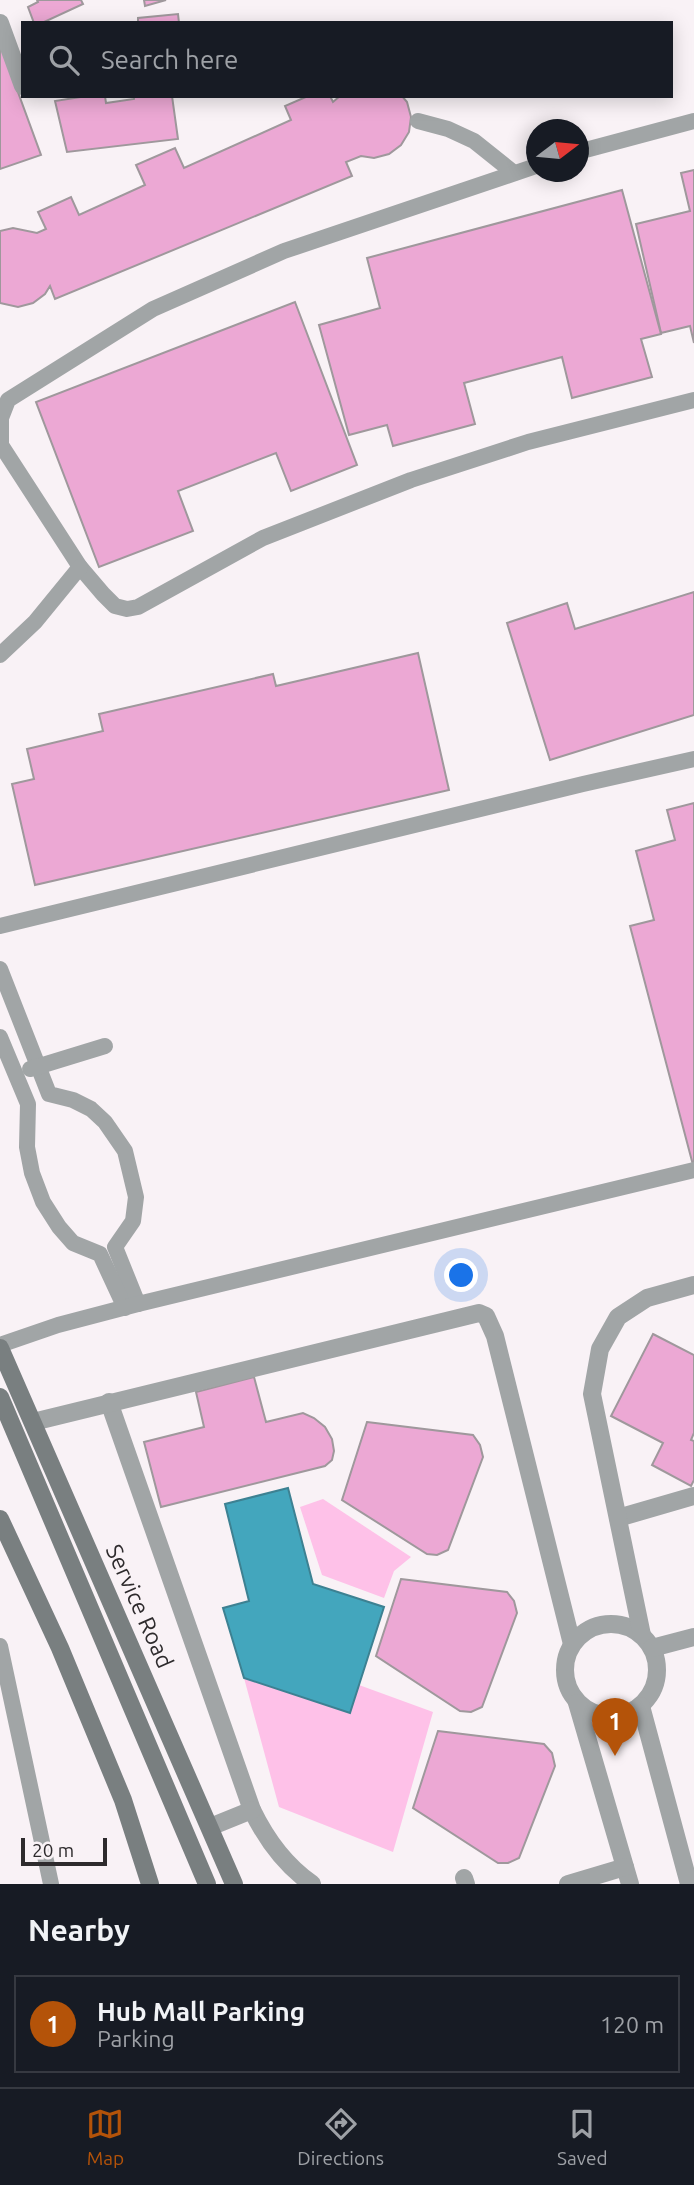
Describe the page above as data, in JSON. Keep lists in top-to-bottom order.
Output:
{
  "streets": {
    "main road": ["Service Road"]
  },
  "scale_bar": "20 m",
  "north": "right",
  "page": {
    "search": "Search here",
    "pins": "1",
    "scale": "20 m",
    "heading": "Nearby",
    "list": [
      {
        "mark": "1",
        "name": "Hub Mall Parking",
        "note": "Parking",
        "value": "120 m"
      }
    ],
    "nav": ["Map", "Directions", "Saved"]
  }
}
